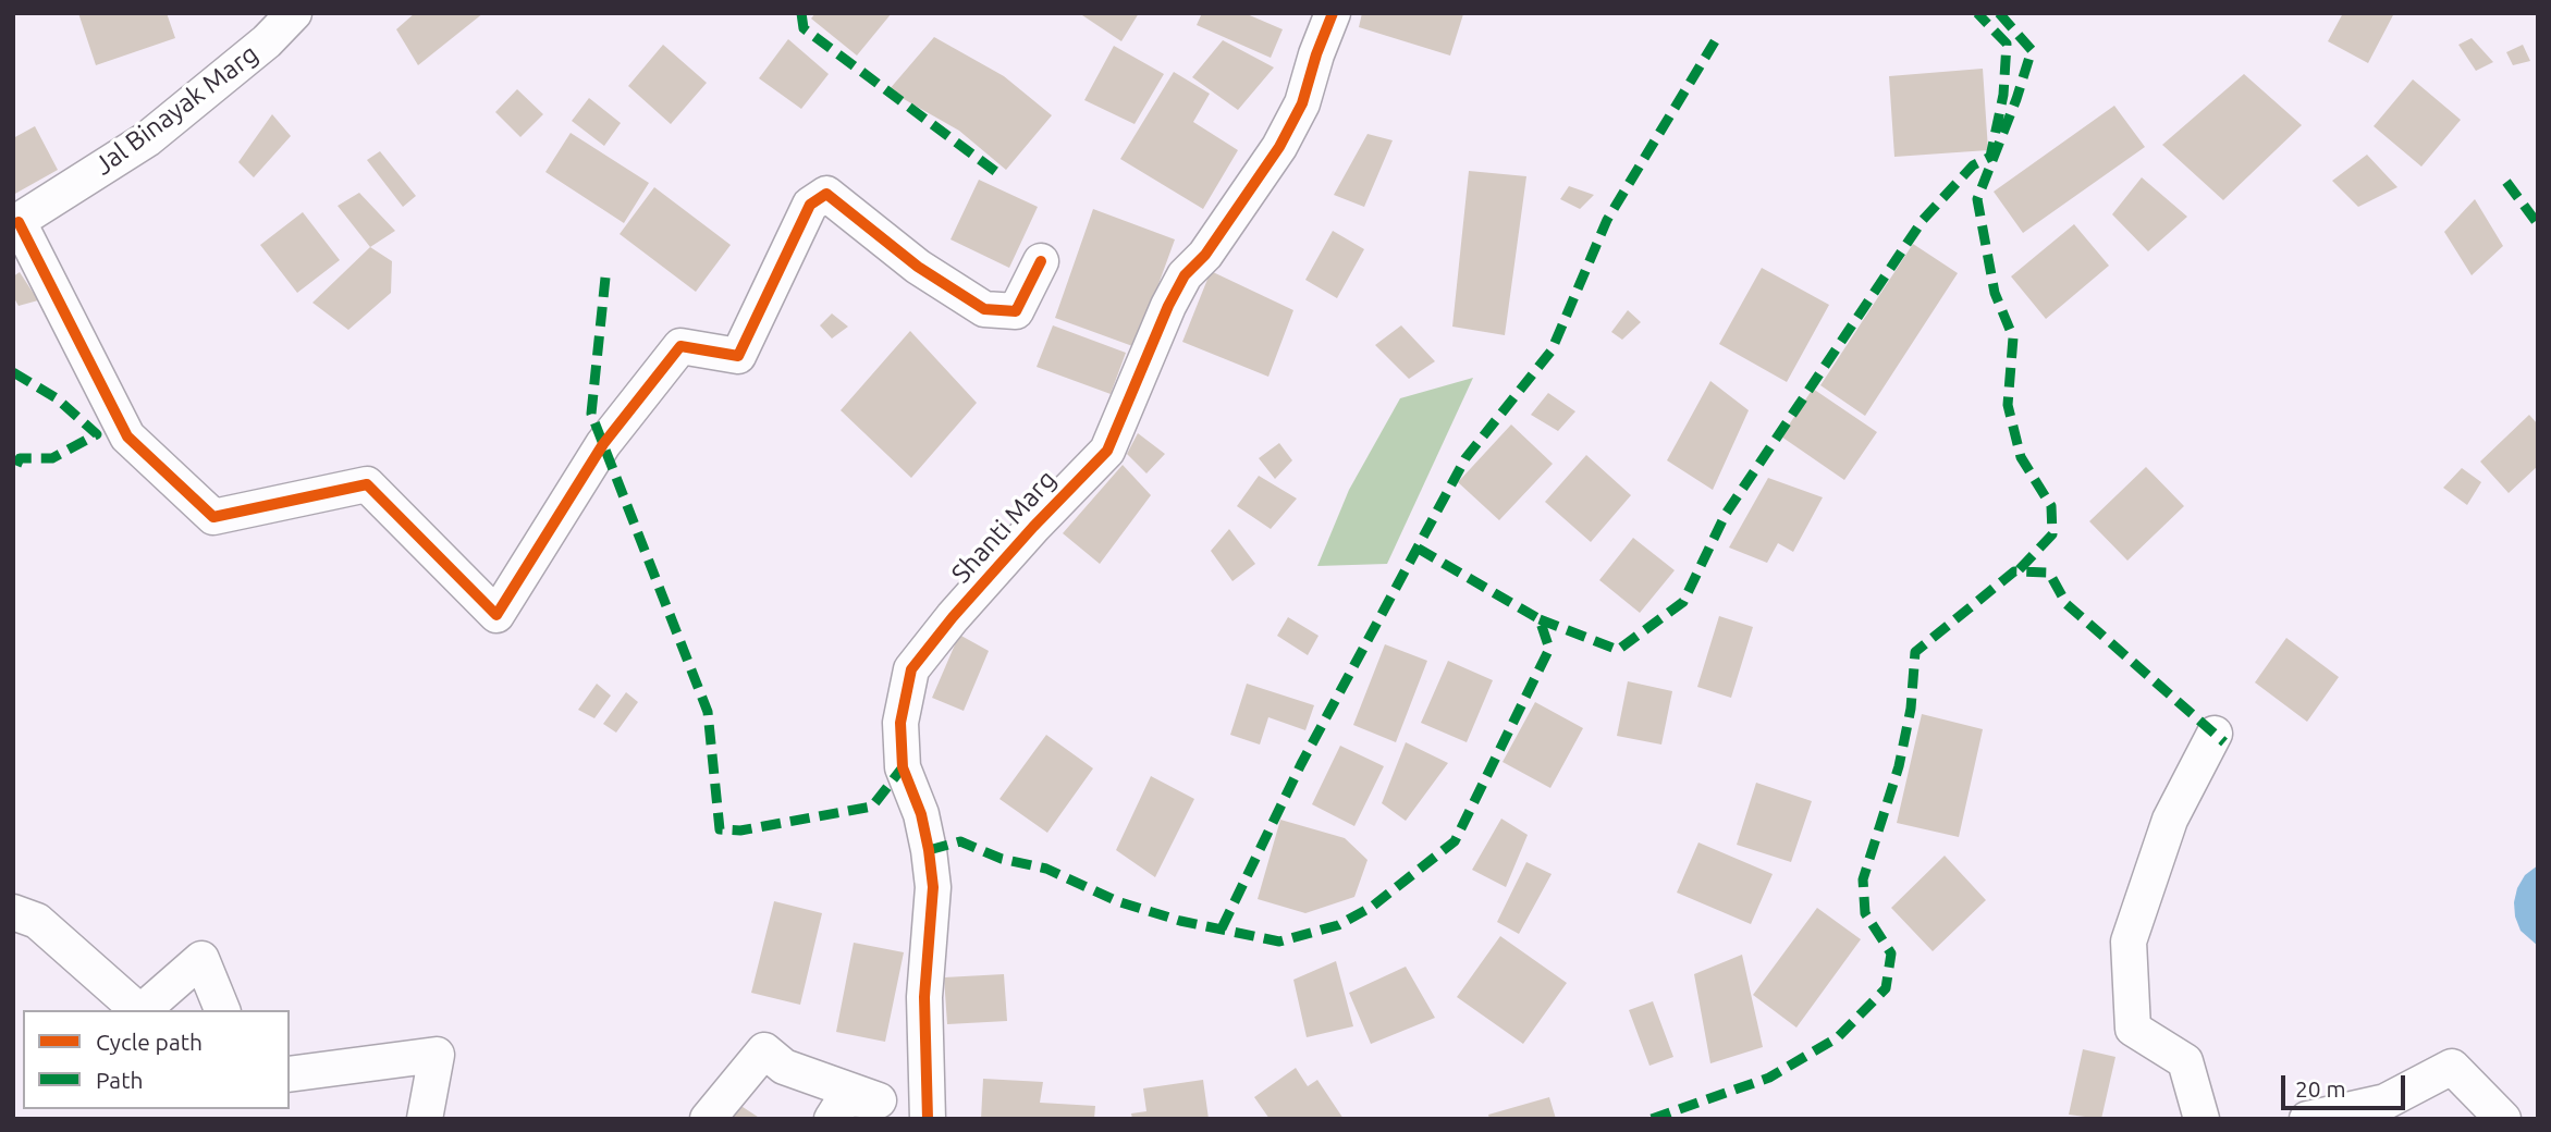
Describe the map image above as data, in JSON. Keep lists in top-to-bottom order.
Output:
{
  "streets": {
    "street": ["Jal Binayak Marg", "Shanti Marg"]
  },
  "legend": ["Cycle path", "Path"],
  "scale_bar": "20 m"
}
